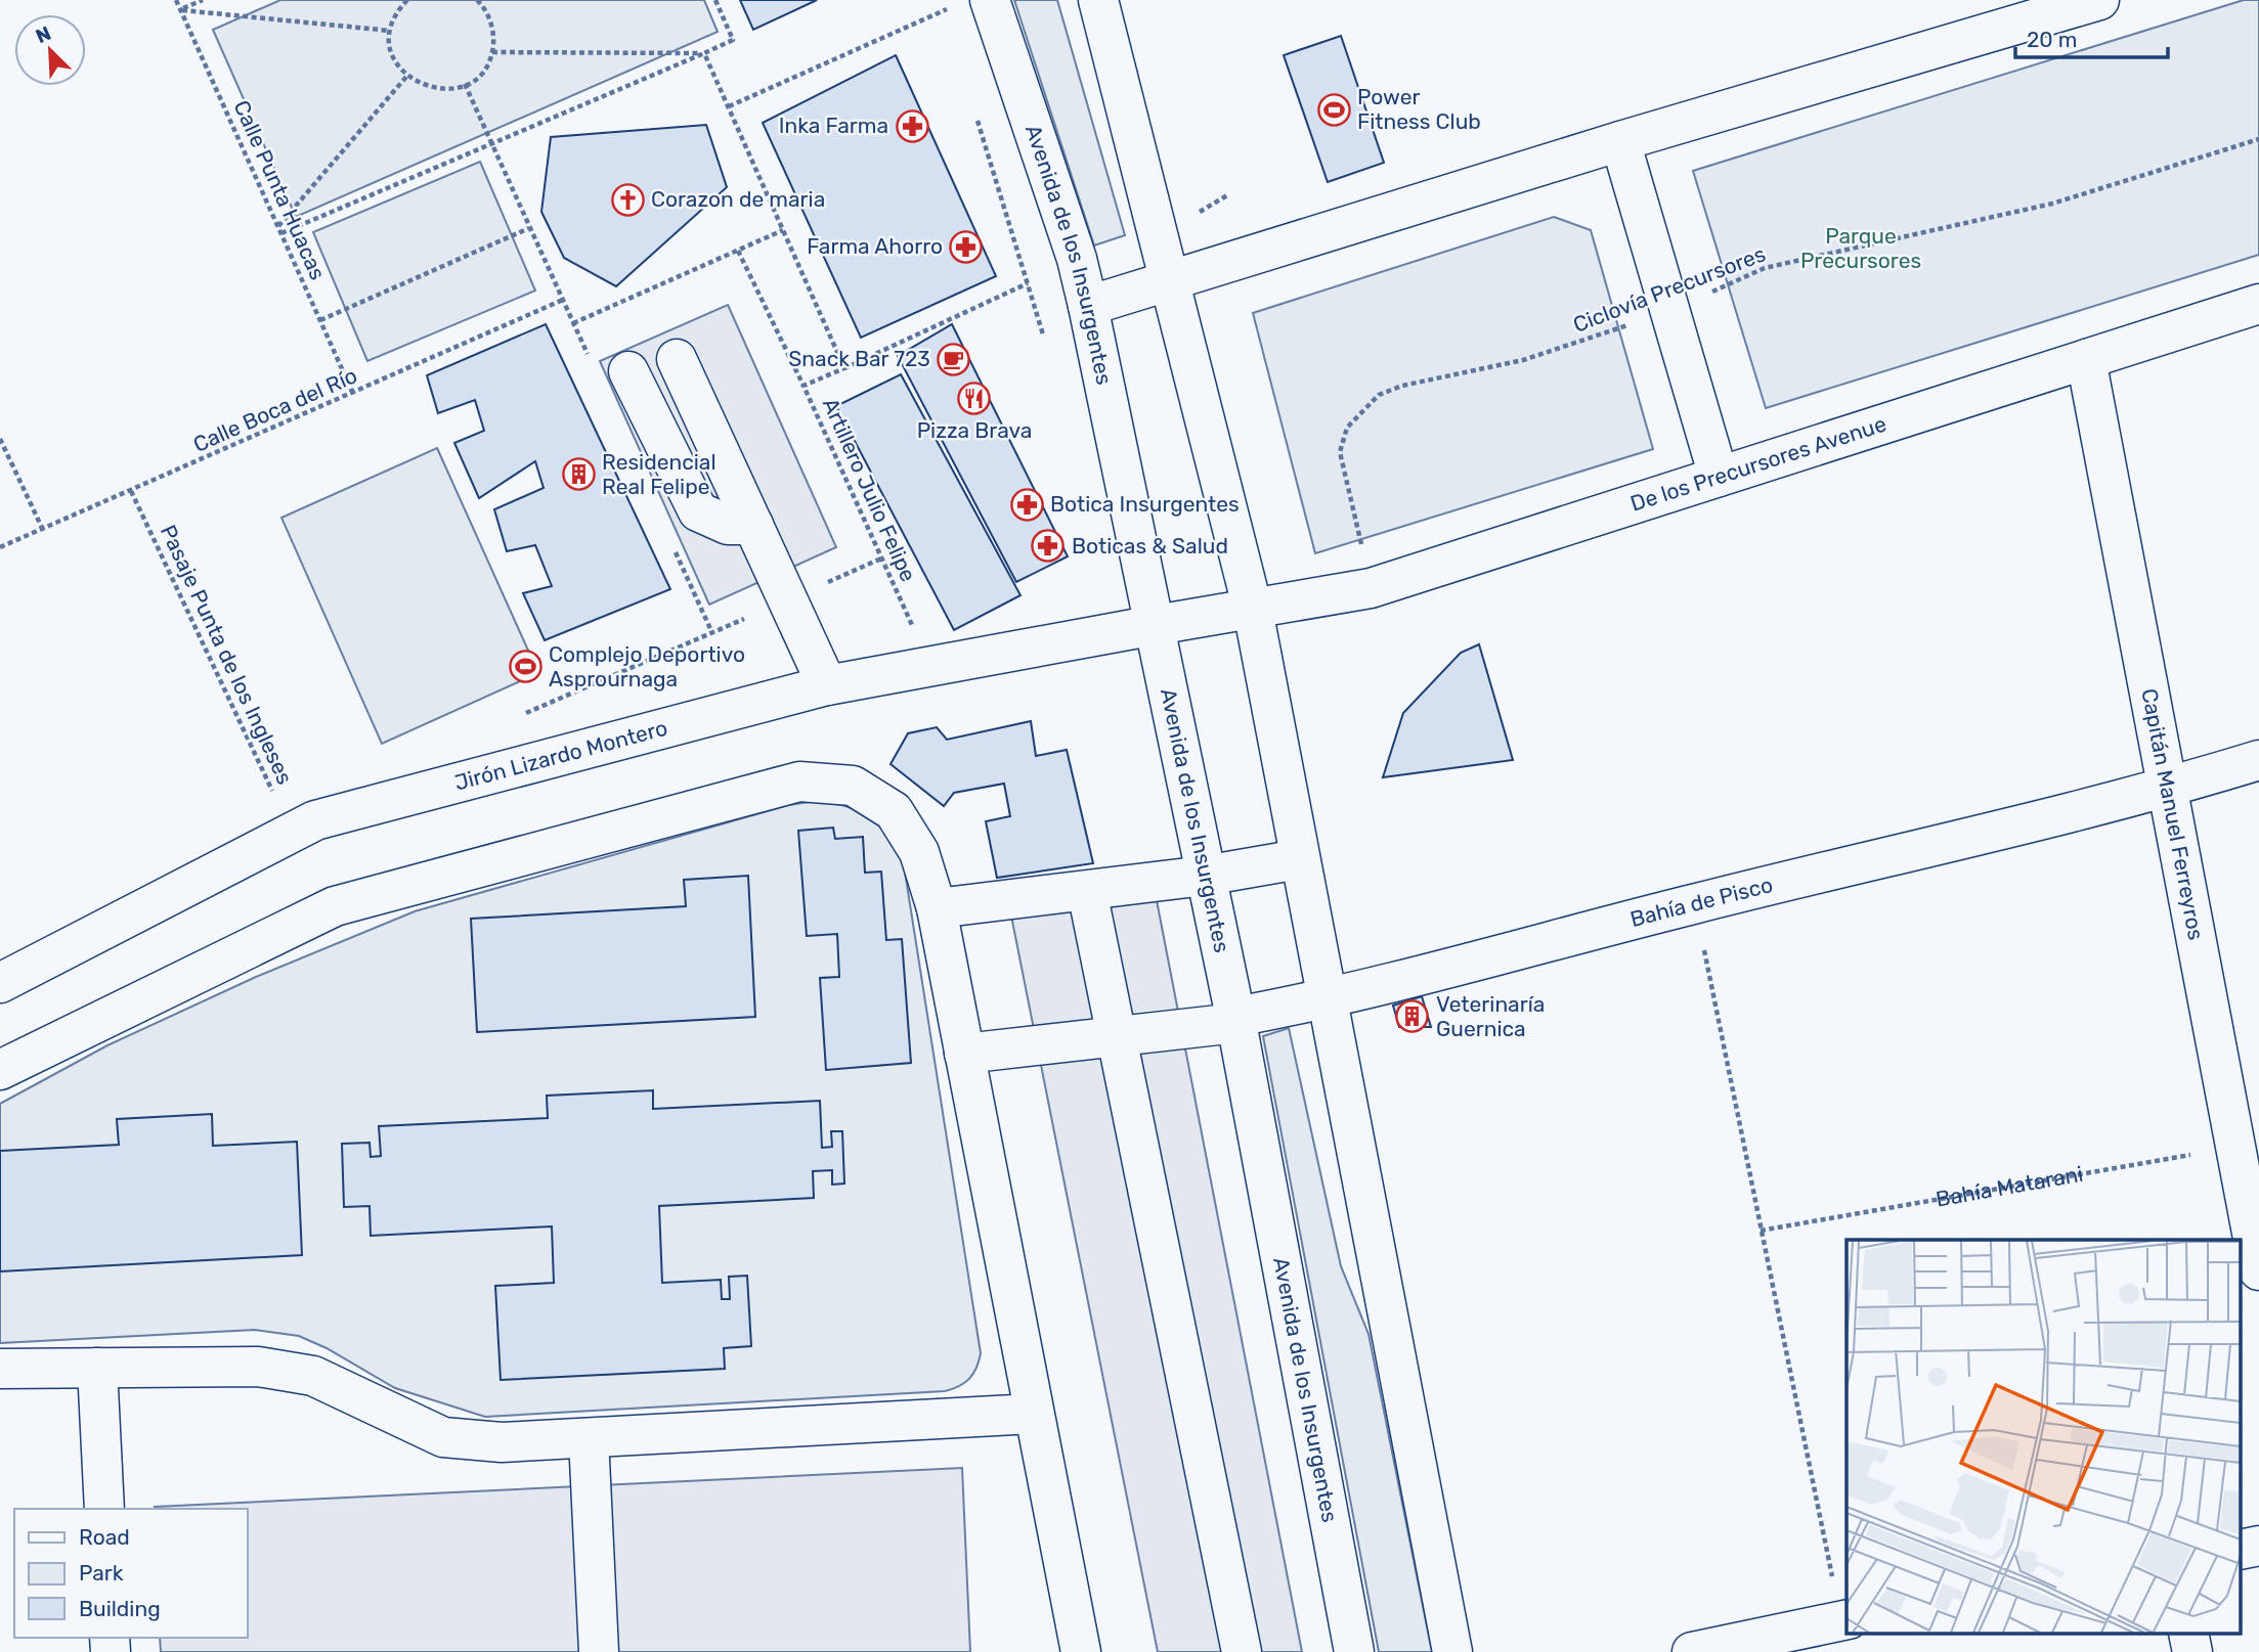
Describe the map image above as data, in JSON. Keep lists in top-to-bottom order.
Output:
{
  "streets": {
    "main road": [
      "Avenida de los Insurgentes",
      "De los Precursores Avenue",
      "Jirón Lizardo Montero",
      "Capitán Manuel Ferreyros",
      "Bahía de Pisco"
    ],
    "path": [
      "Calle Punta Huacas",
      "Ciclovía Precursores",
      "Calle Boca del Río",
      "Artillero Julio Felipe",
      "Pasaje Punta de los Ingleses",
      "Bahía Matarani"
    ]
  },
  "crossings": [
    ["Calle Punta Huacas", "Calle Boca del Río"],
    ["Avenida de los Insurgentes", "De los Precursores Avenue"],
    ["Avenida de los Insurgentes", "Jirón Lizardo Montero"],
    ["Avenida de los Insurgentes", "Bahía de Pisco"],
    ["Ciclovía Precursores", "De los Precursores Avenue"],
    ["Calle Boca del Río", "Pasaje Punta de los Ingleses"],
    ["De los Precursores Avenue", "Jirón Lizardo Montero"],
    ["De los Precursores Avenue", "Capitán Manuel Ferreyros"],
    ["Pasaje Punta de los Ingleses", "Jirón Lizardo Montero"],
    ["Capitán Manuel Ferreyros", "Bahía de Pisco"],
    ["Capitán Manuel Ferreyros", "Bahía Matarani"]
  ],
  "parks": ["Parque Precursores"],
  "places": {
    "sports": ["Power Fitness Club", "Complejo Deportivo Asprournaga"],
    "pharmacy": [
      "Inka Farma",
      "Farma Ahorro",
      "Botica Insurgentes",
      "Boticas & Salud"
    ],
    "church": ["Corazon de maria"],
    "cafe": ["Snack Bar 723"],
    "restaurant": ["Pizza Brava"],
    "building": ["Residencial Real Felipe", "Veterinaría Guernica"]
  },
  "legend": ["Road", "Park", "Building"],
  "scale_bar": "20 m",
  "north": "top left"
}
